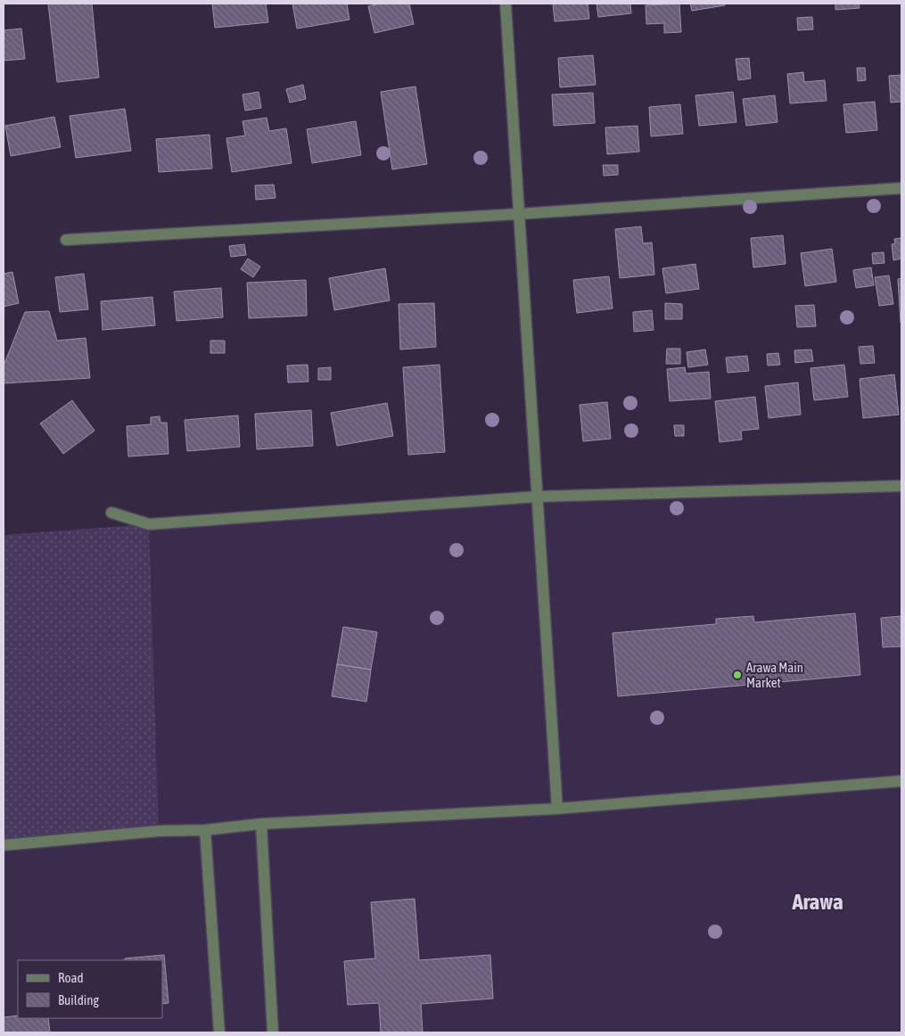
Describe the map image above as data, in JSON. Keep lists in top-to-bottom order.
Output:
{
  "districts": ["Arawa"],
  "places": ["Arawa Main Market"],
  "legend": ["Road", "Building"]
}
